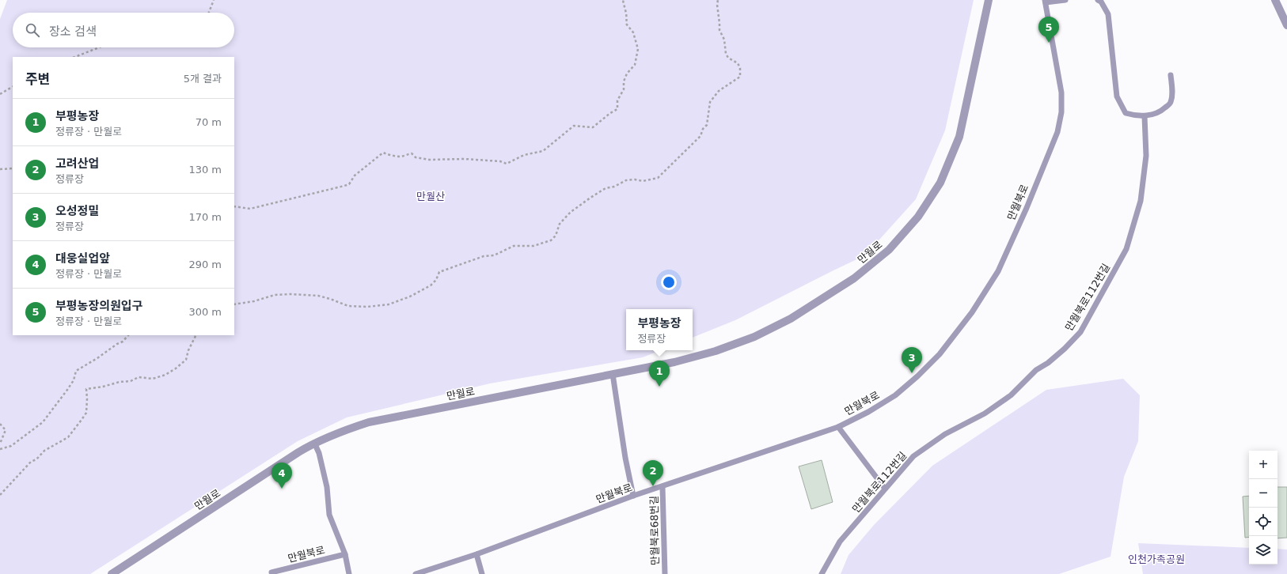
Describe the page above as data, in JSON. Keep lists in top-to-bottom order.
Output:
{
  "streets": {
    "street": ["만월로"],
    "lane": ["만월북로", "만월북로112번길", "만월북로68번길"]
  },
  "crossings": [
    ["만월북로", "만월북로68번길"]
  ],
  "parks": ["만월산", "인천가족공원"],
  "page": {
    "search": "장소 검색",
    "pins": [
      "5",
      "3",
      "1",
      "2",
      "4"
    ],
    "heading": ["주변", "5개 결과"],
    "list": [
      {
        "mark": "1",
        "name": "부평농장",
        "note": "정류장 · 만월로",
        "value": "70 m"
      },
      {
        "mark": "2",
        "name": "고려산업",
        "note": "정류장",
        "value": "130 m"
      },
      {
        "mark": "3",
        "name": "오성정밀",
        "note": "정류장",
        "value": "170 m"
      },
      {
        "mark": "4",
        "name": "대웅실업앞",
        "note": "정류장 · 만월로",
        "value": "290 m"
      },
      {
        "mark": "5",
        "name": "부평농장의원입구",
        "note": "정류장 · 만월로",
        "value": "300 m"
      }
    ],
    "popup": ["부평농장", "정류장"],
    "map_buttons": ["+", "−"]
  }
}
